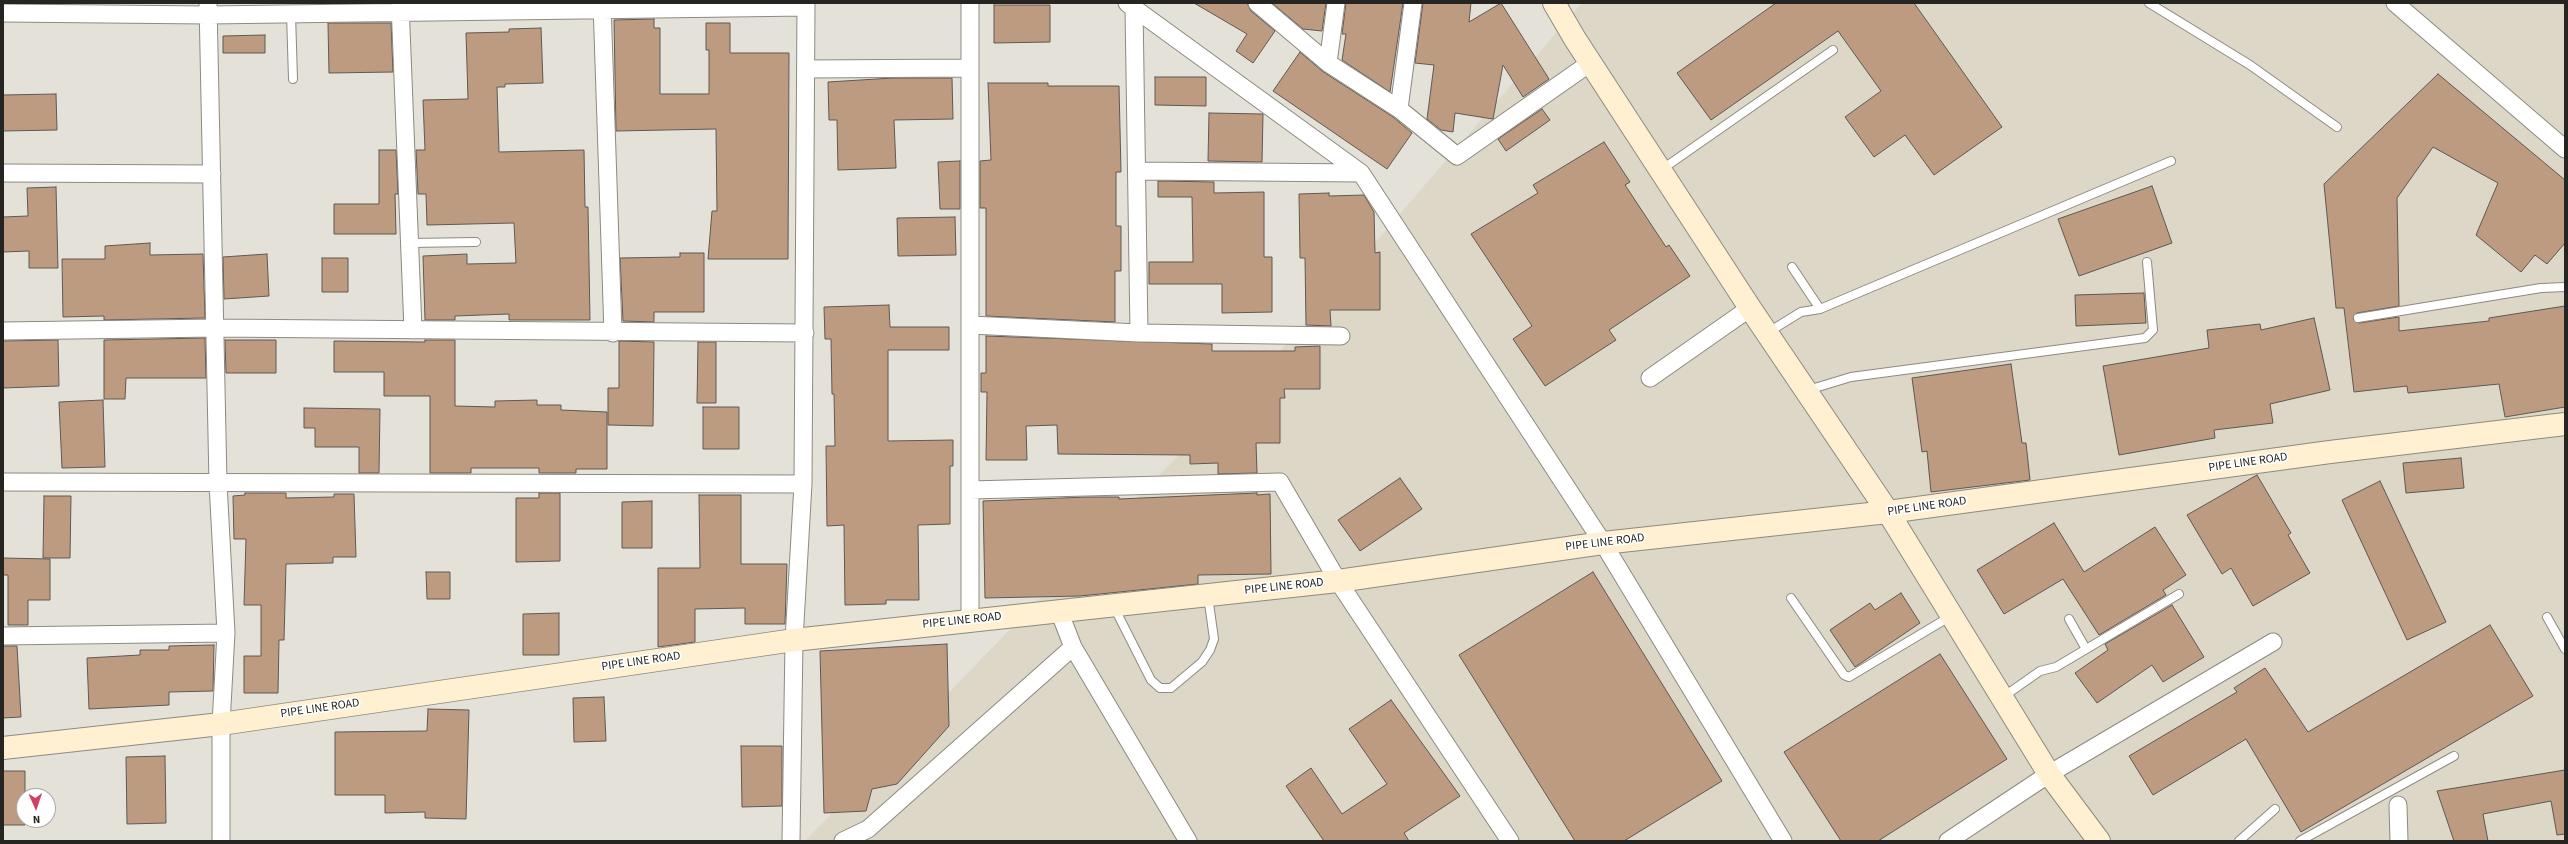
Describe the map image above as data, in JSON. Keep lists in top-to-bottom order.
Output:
{
  "streets": {
    "street": ["PIPE LINE ROAD"]
  },
  "north": "bottom"
}
